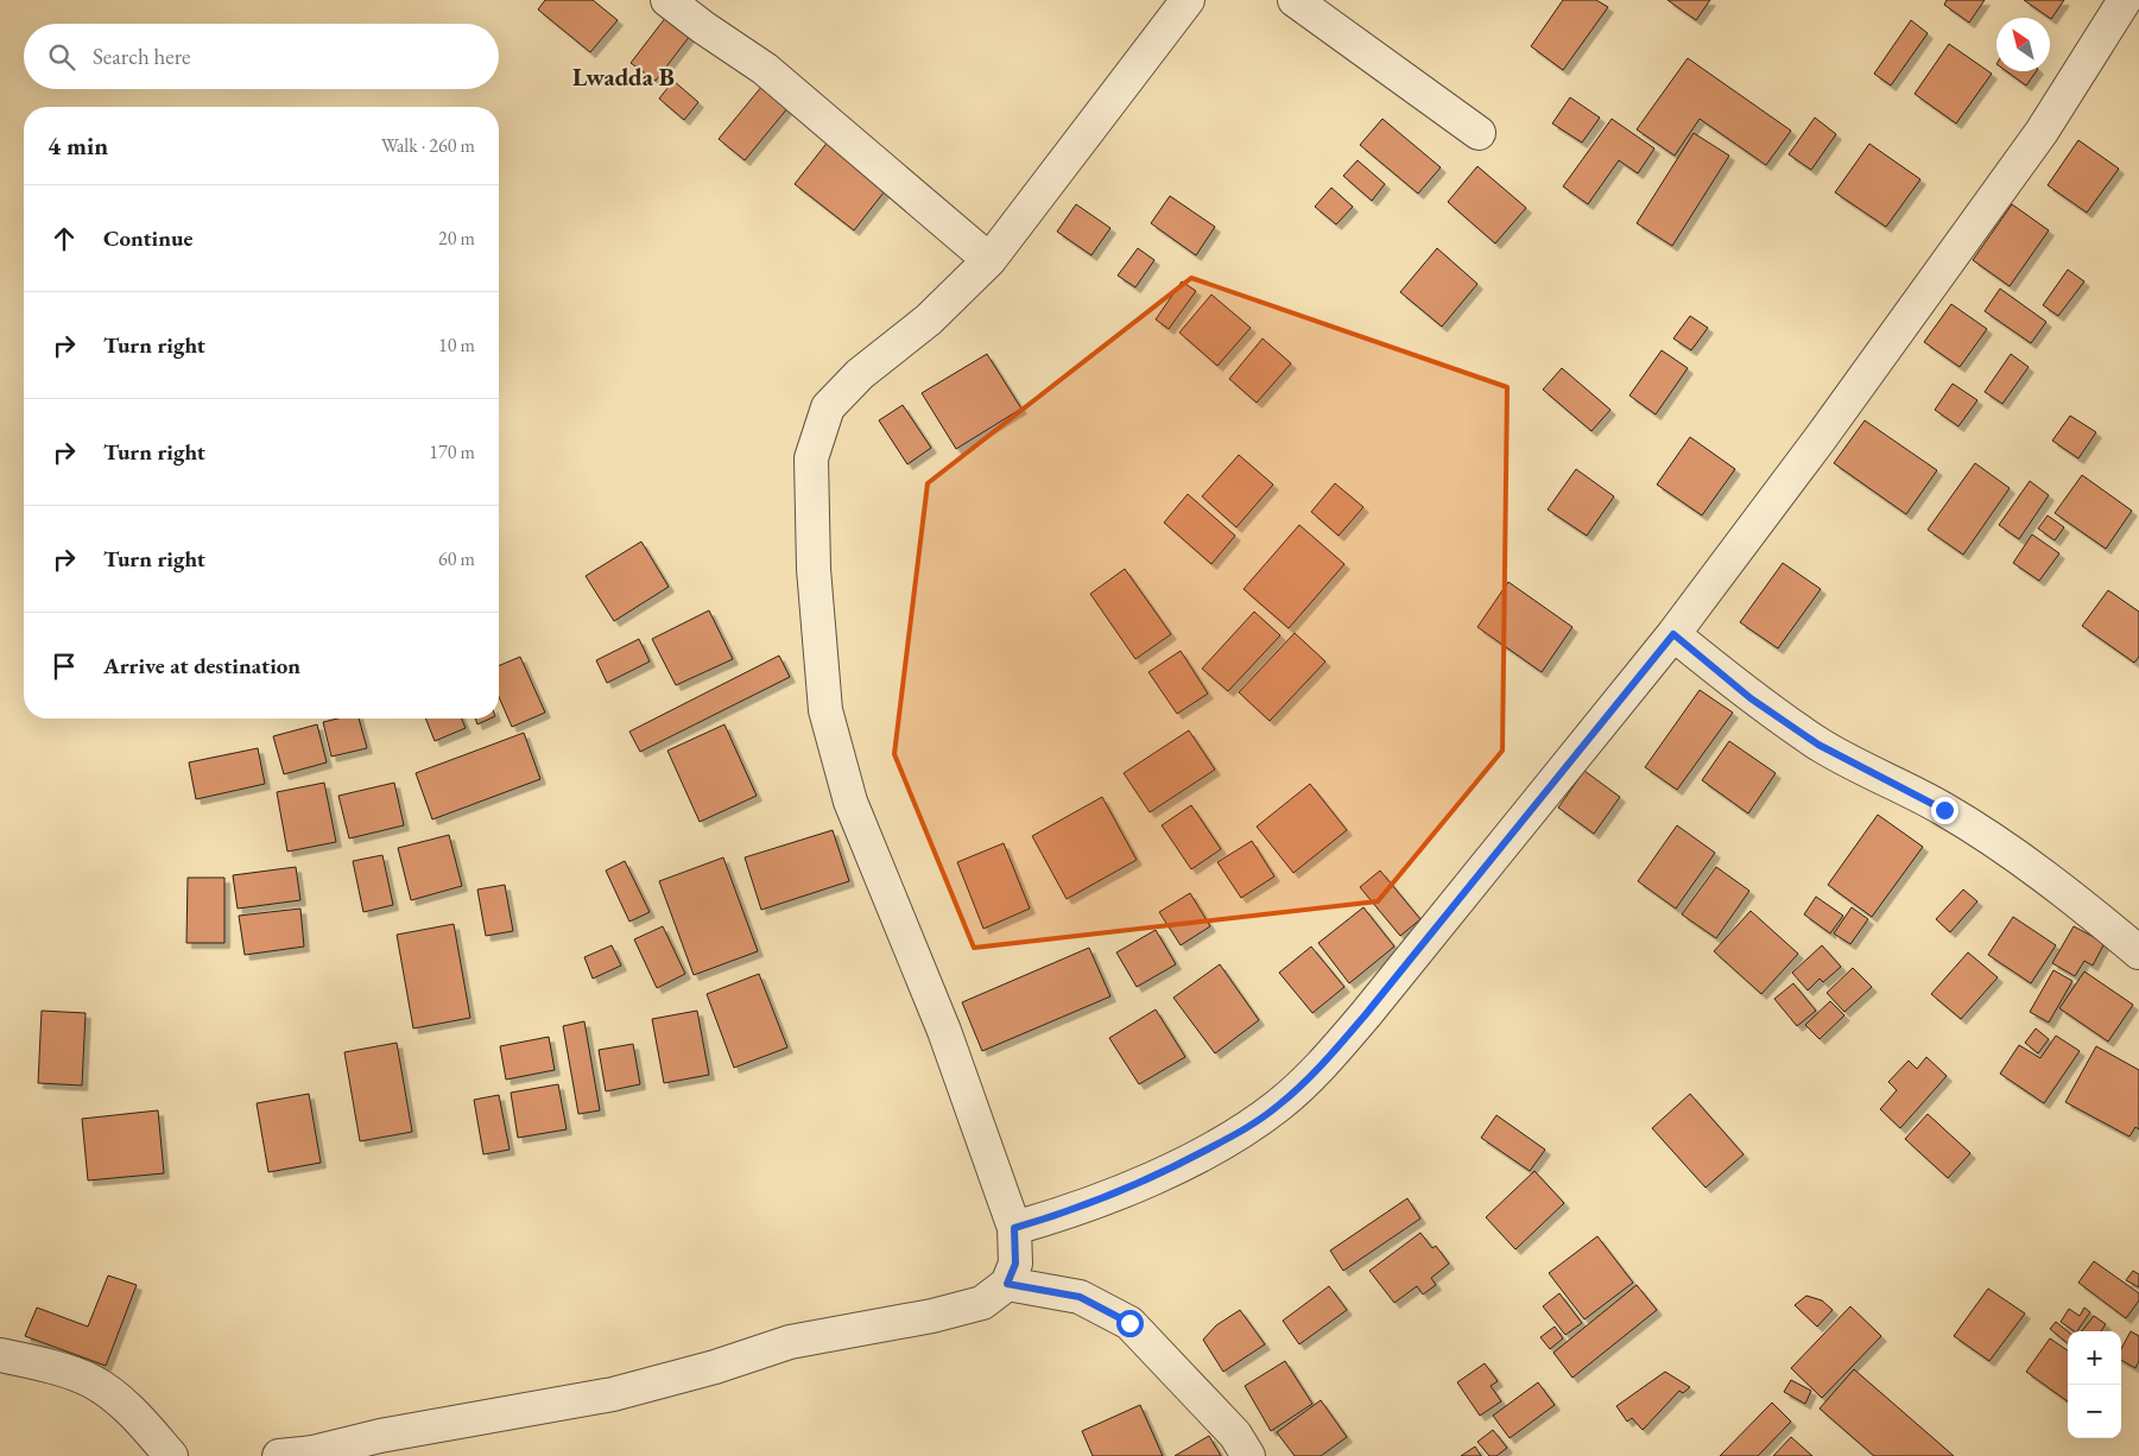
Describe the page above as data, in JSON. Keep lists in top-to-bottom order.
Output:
{
  "districts": ["Lwadda B"],
  "north": "top left",
  "page": {
    "search": "Search here",
    "heading": ["4 min", "Walk · 260 m"],
    "list": [
      ["Continue", "20 m"],
      ["Turn right", "10 m"],
      ["Turn right", "170 m"],
      ["Turn right", "60 m"],
      "Arrive at destination"
    ],
    "map_buttons": ["+", "−"]
  }
}
